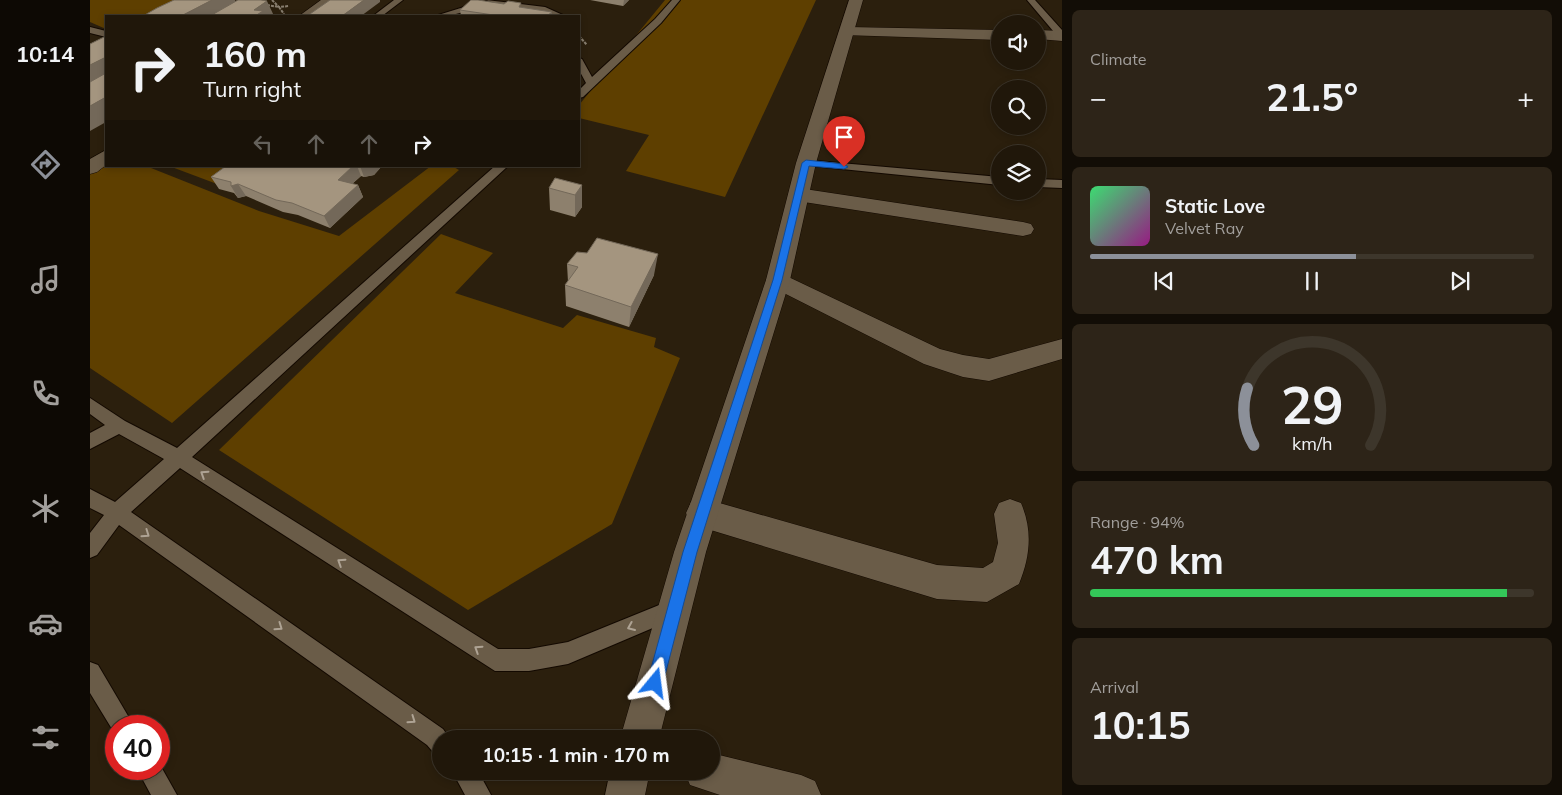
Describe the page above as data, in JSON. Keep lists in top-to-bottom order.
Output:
{
  "page": {
    "tabs": "10:14",
    "tile": [
      "Climate",
      ["Range · 94%", "470 km"],
      ["Arrival", "10:15"]
    ],
    "turn": ["160 m", "Turn right"],
    "heat": ["−", "21.5°", "+"],
    "song": ["Static Love", "Velvet Ray"],
    "limit": "40",
    "trip": "10:15 · 1 min · 170 m",
    "gauge": ["29", "km/h"]
  }
}
